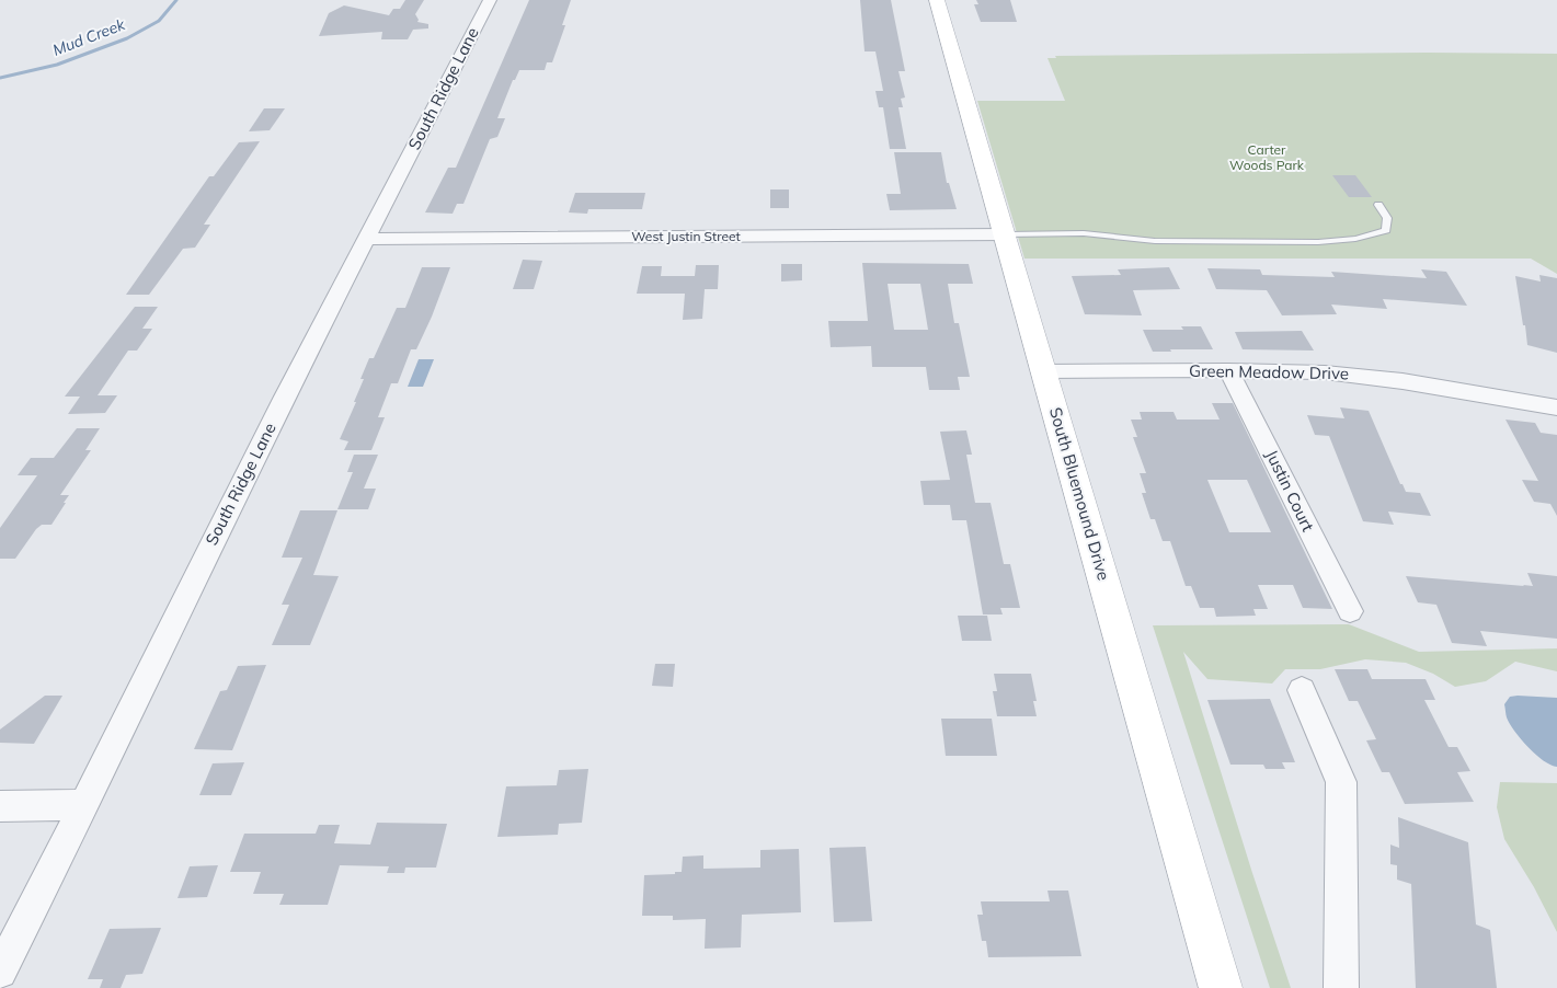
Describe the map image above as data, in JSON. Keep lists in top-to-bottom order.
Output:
{
  "streets": {
    "main road": ["South Bluemound Drive"],
    "street": [
      "South Ridge Lane",
      "West Justin Street",
      "Green Meadow Drive",
      "Justin Court"
    ]
  },
  "crossings": [
    ["South Ridge Lane", "West Justin Street"],
    ["West Justin Street", "South Bluemound Drive"],
    ["Green Meadow Drive", "Justin Court"],
    ["Green Meadow Drive", "South Bluemound Drive"]
  ],
  "water": ["Mud Creek"],
  "parks": ["Carter Woods Park"]
}
